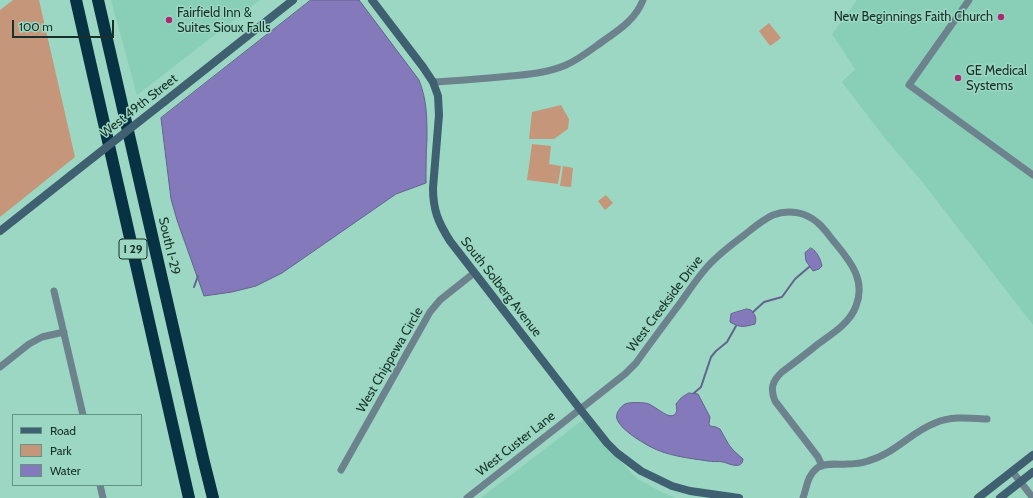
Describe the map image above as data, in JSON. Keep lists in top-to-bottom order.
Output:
{
  "streets": {
    "highway": ["South I-29", "I 29"],
    "main road": ["West 49th Street", "South Solberg Avenue"],
    "street": ["West Creekside Drive", "West Chippewa Circle", "West Custer Lane"]
  },
  "crossings": [
    ["South Solberg Avenue", "West Creekside Drive"],
    ["South Solberg Avenue", "West Chippewa Circle"],
    ["South Solberg Avenue", "West Custer Lane"],
    ["West Creekside Drive", "West Custer Lane"]
  ],
  "places": ["New Beginnings Faith Church", "Fairfield Inn & Suites Sioux Falls", "GE Medical Systems"],
  "legend": ["Road", "Park", "Water"],
  "scale_bar": "100 m"
}
